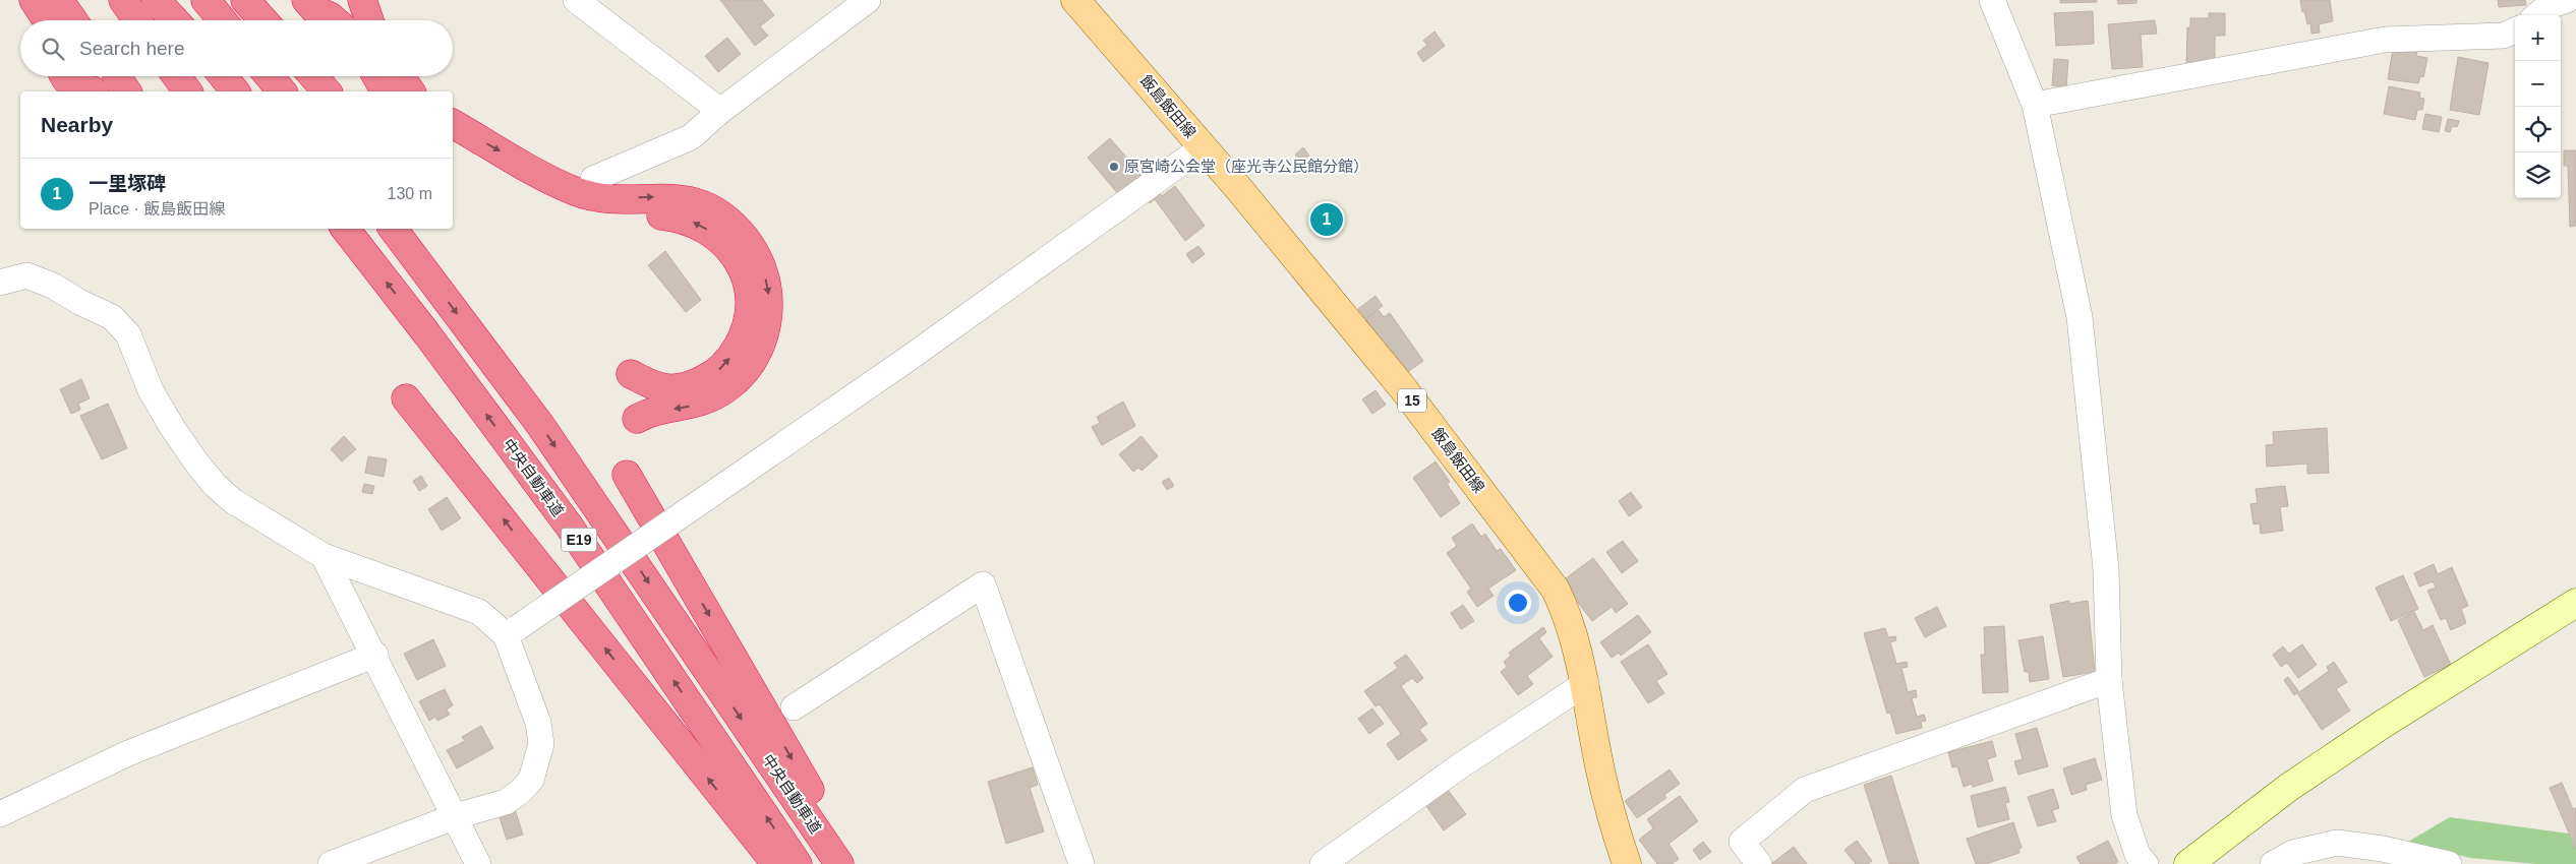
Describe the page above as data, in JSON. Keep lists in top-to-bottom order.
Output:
{
  "streets": {
    "highway": ["中央自動車道", "E19"],
    "main road": ["飯島飯田線", "15"]
  },
  "places": ["原宮崎公会堂（座光寺公民館分館）"],
  "page": {
    "map_buttons": ["+", "−"],
    "search": "Search here",
    "heading": "Nearby",
    "list": [
      {
        "mark": "1",
        "name": "一里塚碑",
        "note": "Place · 飯島飯田線",
        "value": "130 m"
      }
    ],
    "pins": "1"
  }
}
